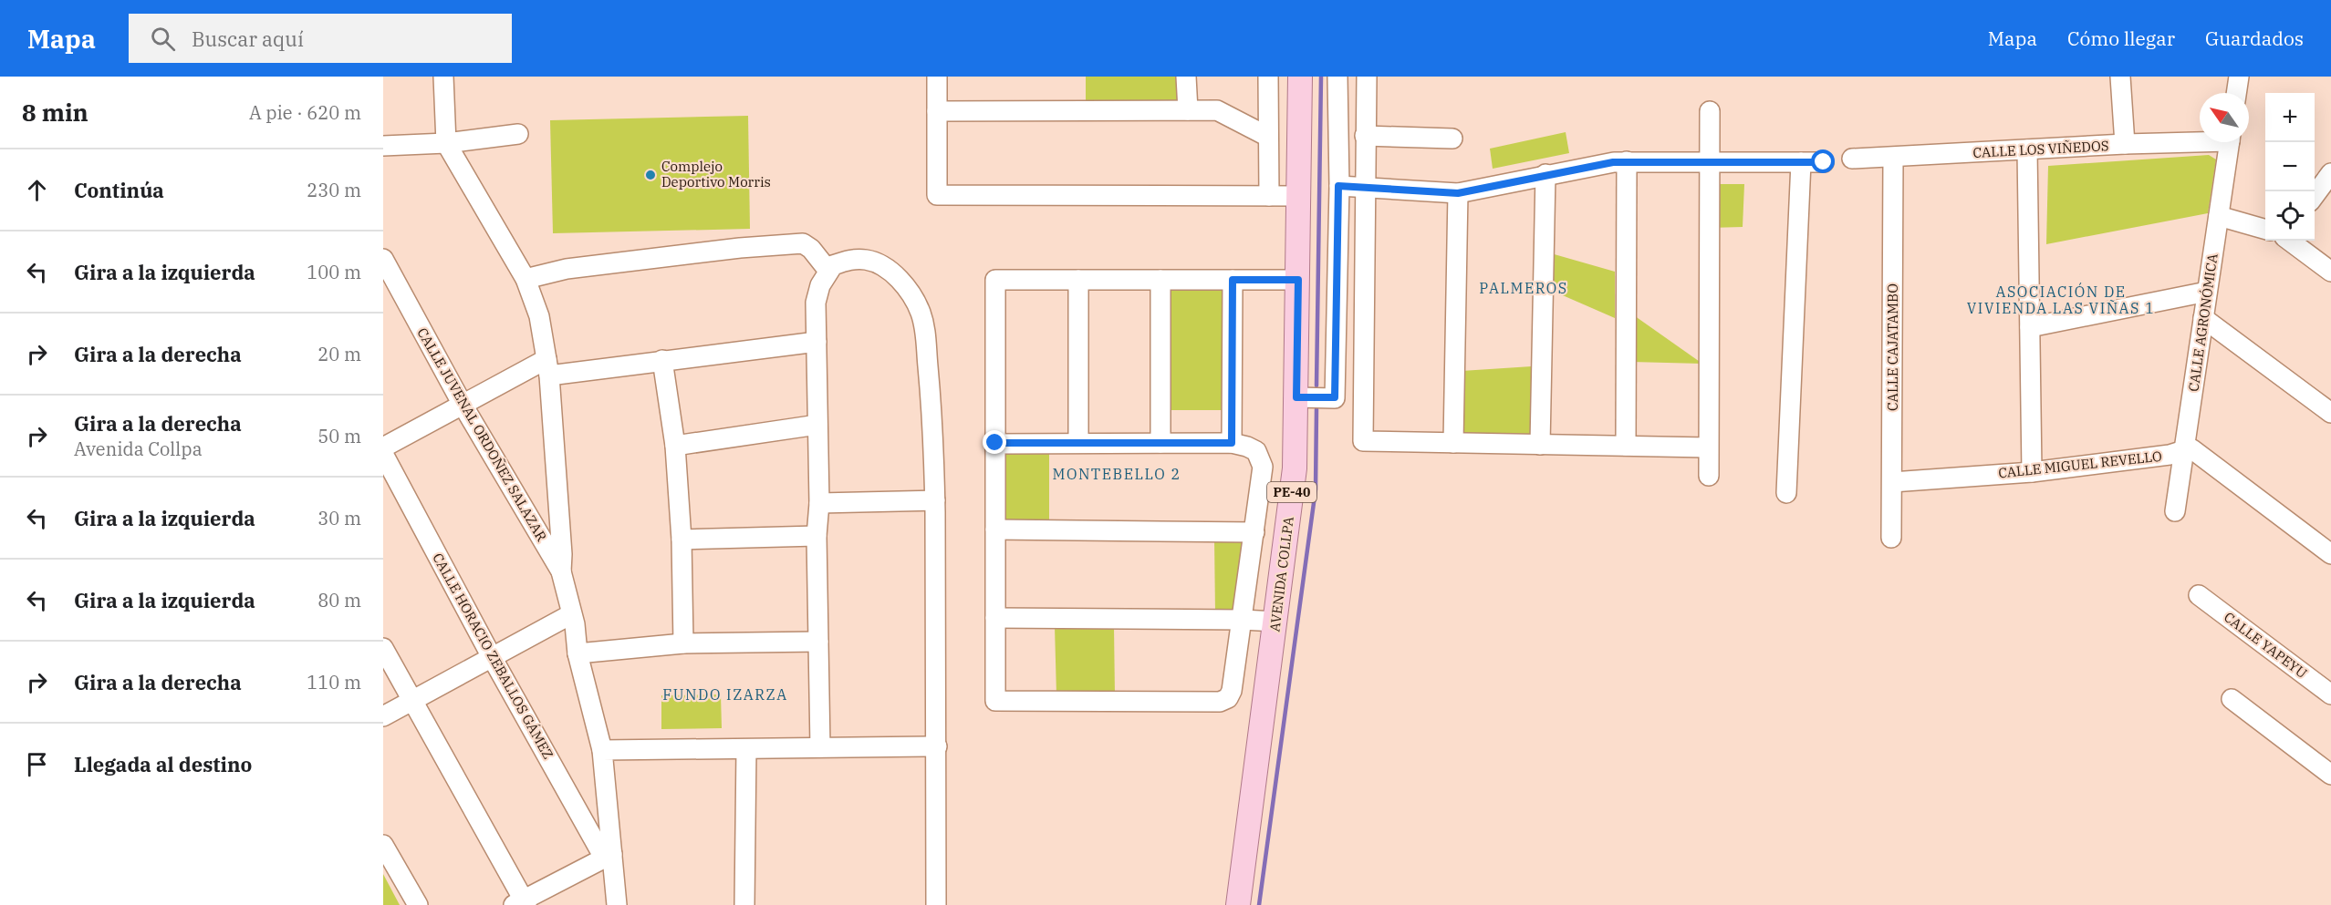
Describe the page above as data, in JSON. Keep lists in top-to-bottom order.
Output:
{
  "streets": {
    "main road": ["PE-40", "AVENIDA COLLPA"],
    "street": [
      "CALLE LOS VIÑEDOS",
      "CALLE AGRONÓMICA",
      "CALLE CAJATAMBO",
      "CALLE JUVENAL ORDOÑEZ SALAZAR",
      "CALLE MIGUEL REVELLO",
      "CALLE YAPEYU",
      "CALLE HORACIO ZEBALLOS GÁMEZ"
    ]
  },
  "crossings": [
    ["CALLE LOS VIÑEDOS", "CALLE CAJATAMBO"],
    ["CALLE AGRONÓMICA", "CALLE MIGUEL REVELLO"],
    ["CALLE CAJATAMBO", "CALLE MIGUEL REVELLO"],
    ["CALLE JUVENAL ORDOÑEZ SALAZAR", "CALLE HORACIO ZEBALLOS GÁMEZ"]
  ],
  "districts": [
    "PALMEROS",
    "ASOCIACIÓN DE VIVIENDA LAS VIÑAS 1",
    "MONTEBELLO 2",
    "FUNDO IZARZA"
  ],
  "places": ["Complejo Deportivo Morris"],
  "north": "top left",
  "page": {
    "header": "Mapa",
    "search": "Buscar aquí",
    "nav": ["Mapa", "Cómo llegar", "Guardados"],
    "heading": ["8 min", "A pie · 620 m"],
    "map_buttons": ["+", "−"],
    "list": [
      ["Continúa", "230 m"],
      ["Gira a la izquierda", "100 m"],
      ["Gira a la derecha", "20 m"],
      ["Gira a la derecha", "Avenida Collpa", "50 m"],
      ["Gira a la izquierda", "30 m"],
      ["Gira a la izquierda", "80 m"],
      ["Gira a la derecha", "110 m"],
      "Llegada al destino"
    ]
  }
}
